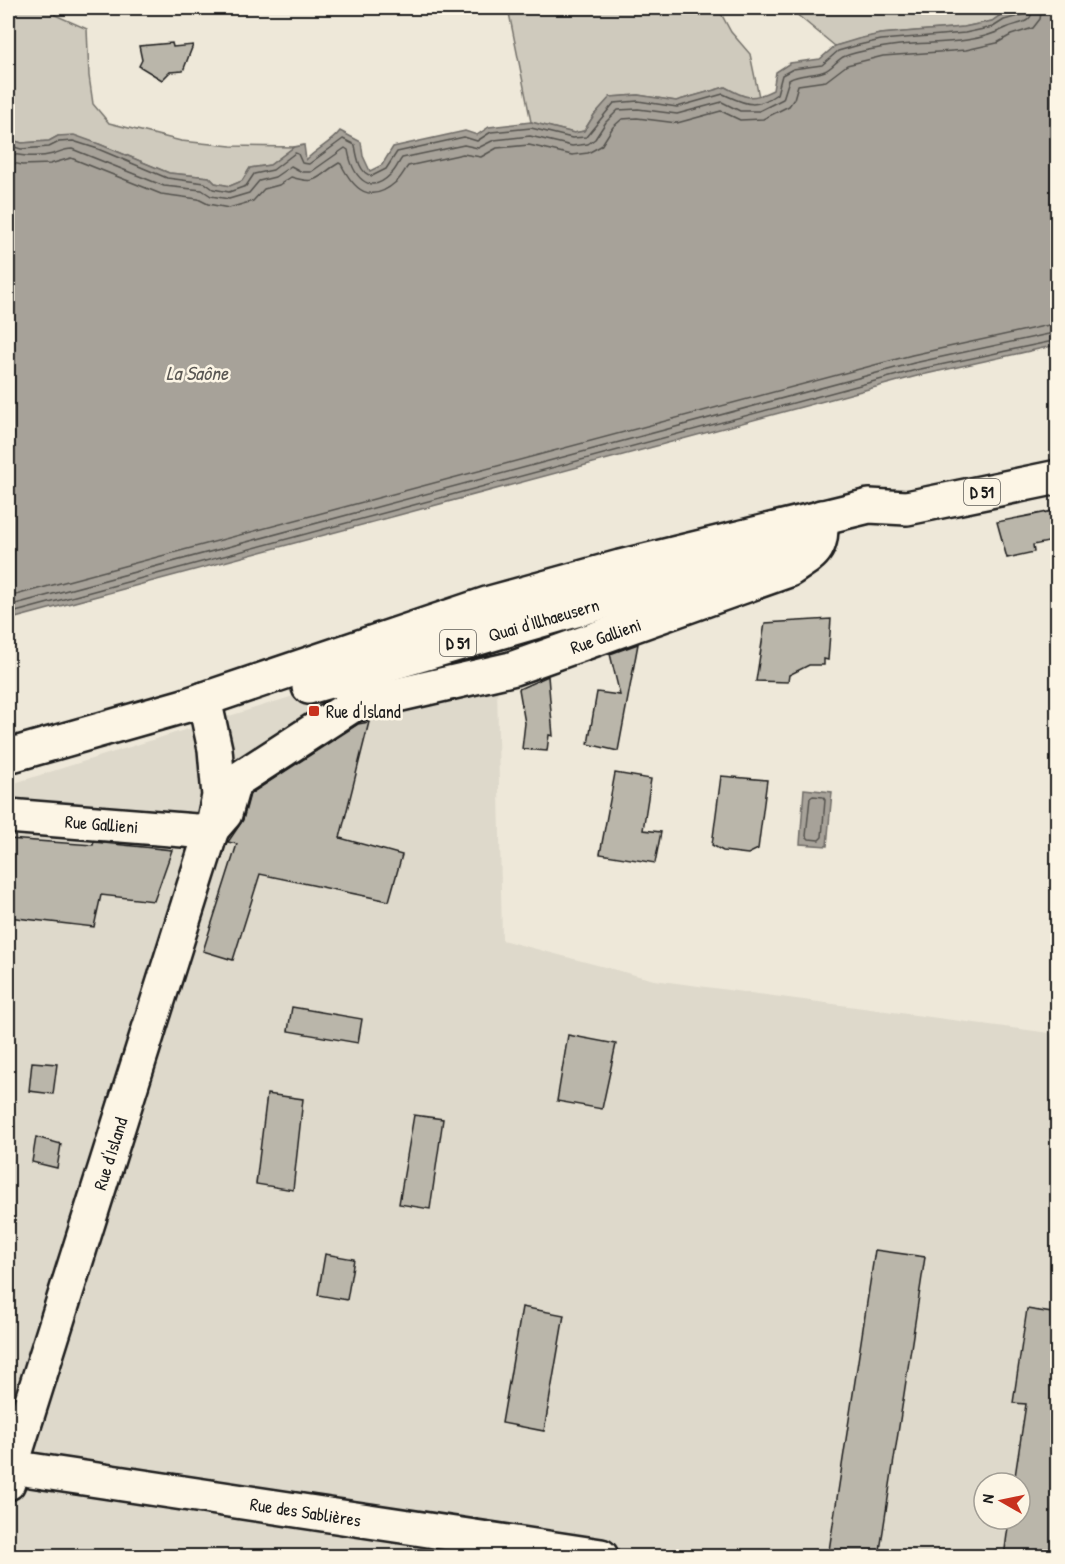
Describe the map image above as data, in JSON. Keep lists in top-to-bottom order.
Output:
{
  "streets": {
    "street": [
      "D 51",
      "Quai d'Illhaeusern",
      "Rue Gallieni",
      "Rue d'Island",
      "Rue des Sablières"
    ]
  },
  "crossings": [
    ["Quai d'Illhaeusern", "Rue Gallieni"],
    ["Quai d'Illhaeusern", "Rue d'Island"],
    ["Rue Gallieni", "Rue d'Island"],
    ["Rue d'Island", "Rue des Sablières"]
  ],
  "water": ["La Saône"],
  "places": {
    "transit": ["Rue d'Island"]
  },
  "north": "left"
}
